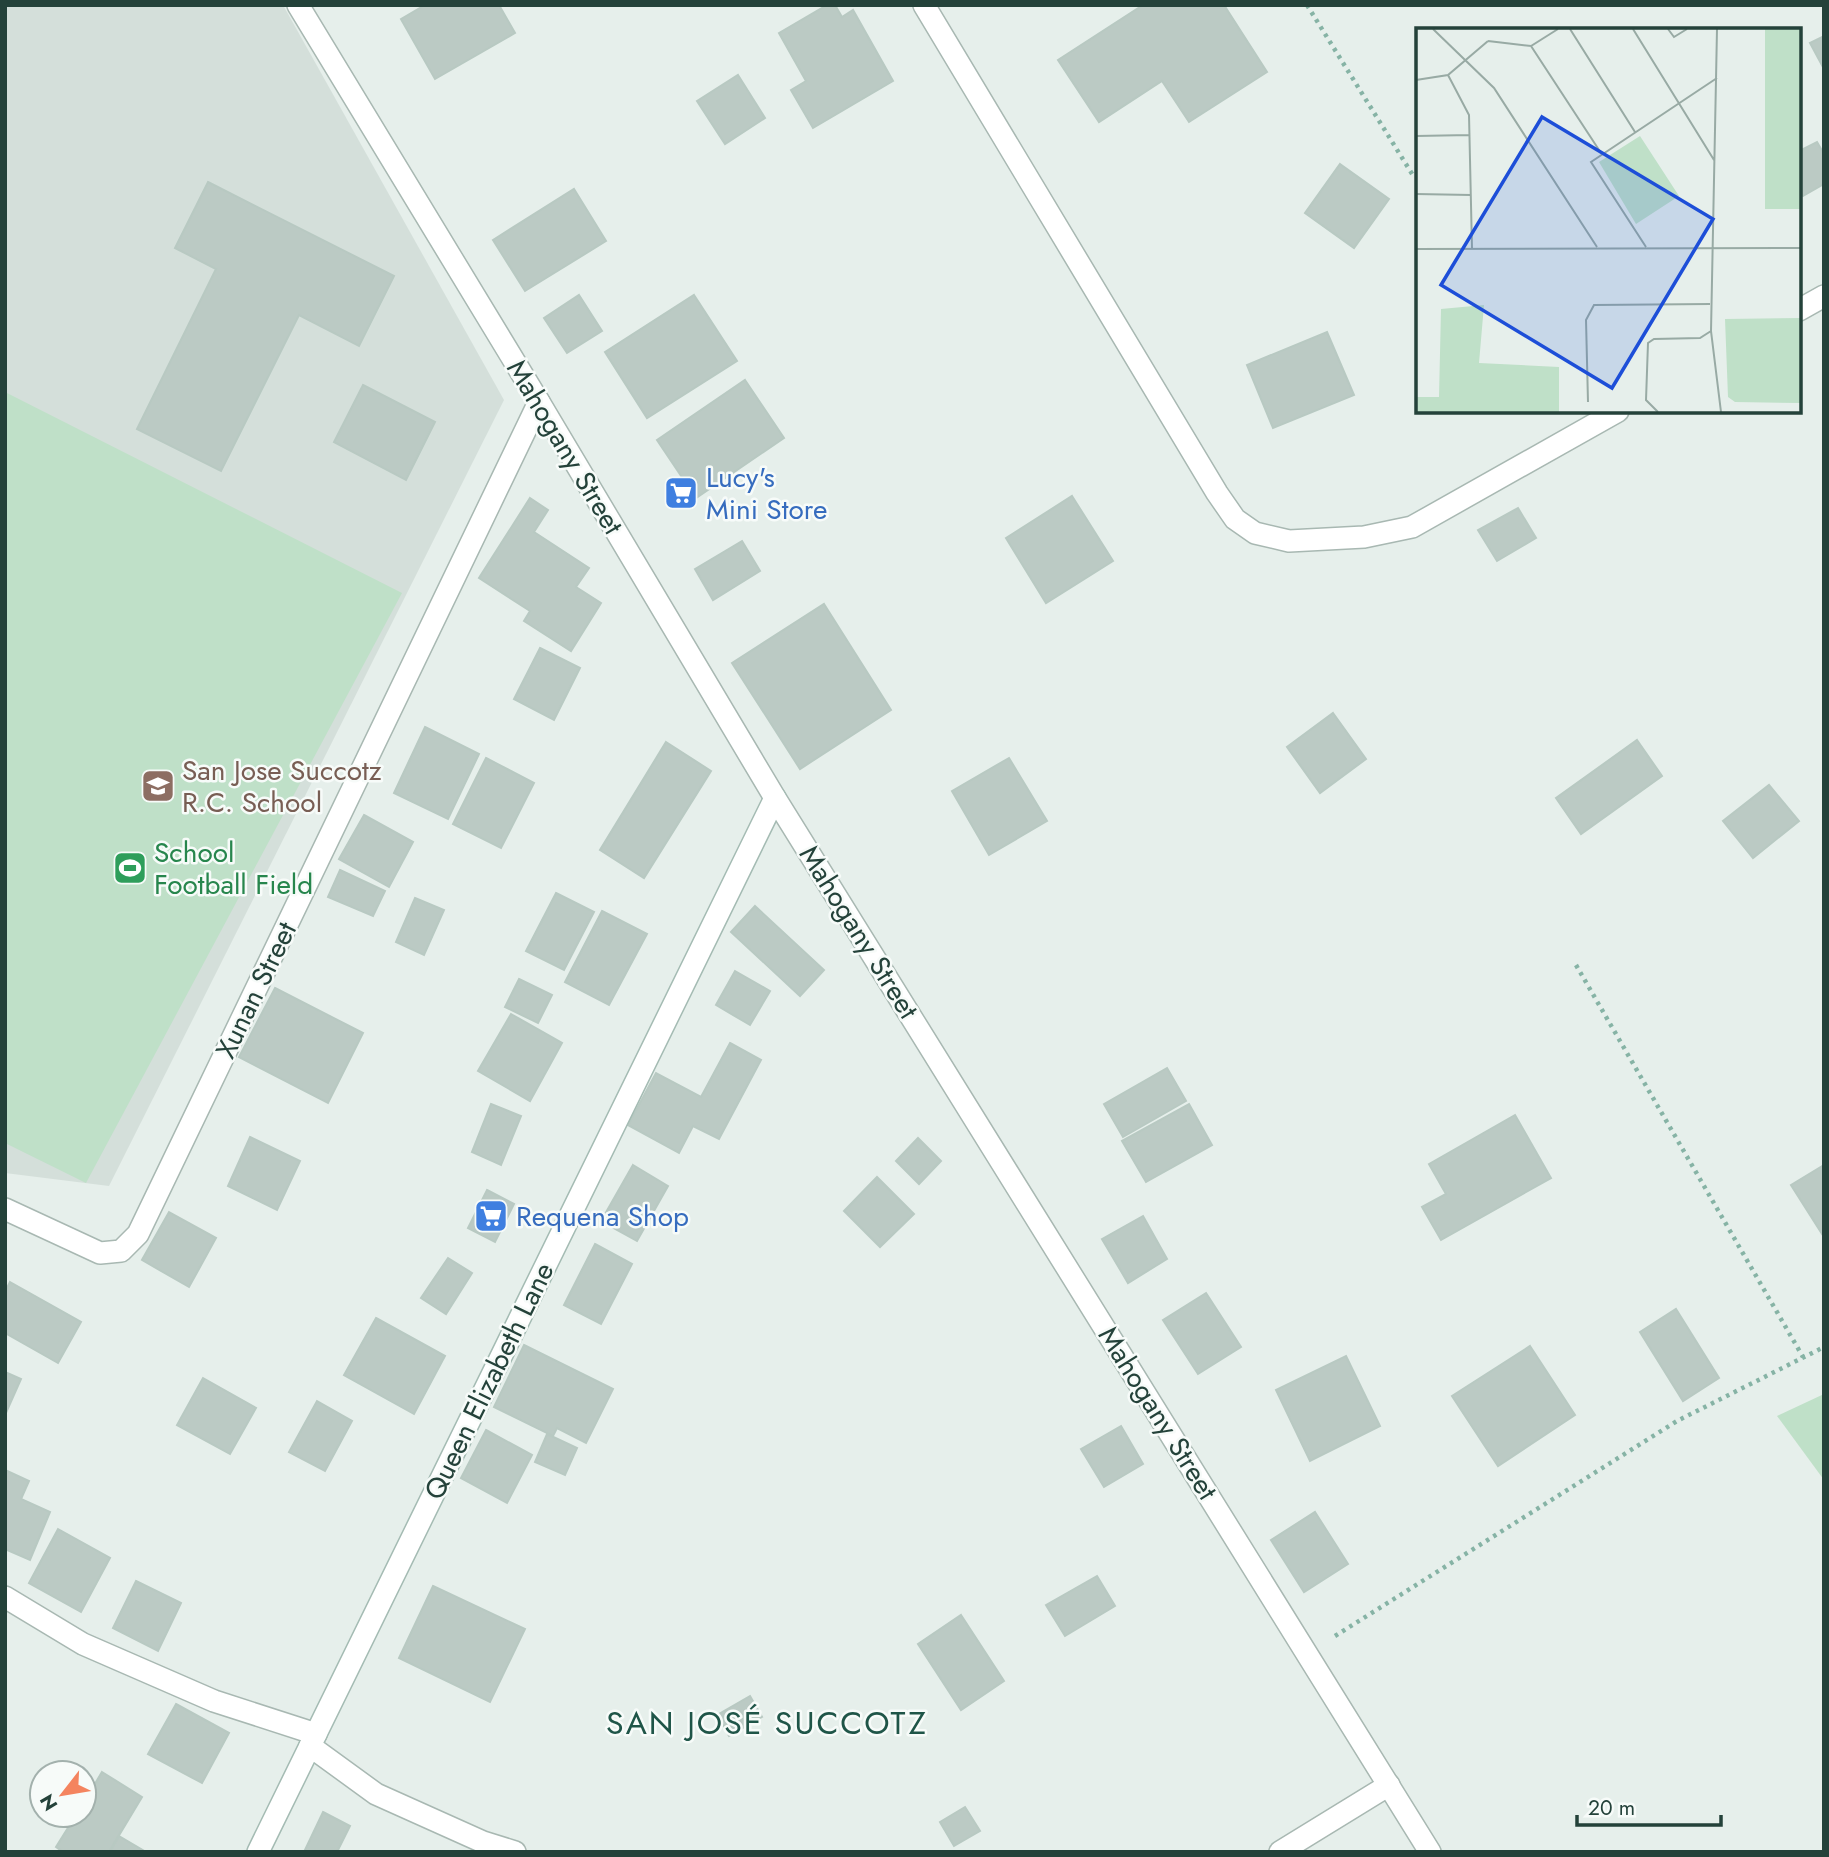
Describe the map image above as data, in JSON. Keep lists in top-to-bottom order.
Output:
{
  "streets": {
    "street": ["Mahogany Street", "Xunan Street", "Queen Elizabeth Lane"]
  },
  "crossings": [
    ["Mahogany Street", "Xunan Street"],
    ["Mahogany Street", "Queen Elizabeth Lane"]
  ],
  "districts": ["SAN JOSÉ SUCCOTZ"],
  "places": {
    "supermarket": ["Lucy's Mini Store", "Requena Shop"],
    "school or university": ["San Jose Succotz R.C. School"],
    "sports": ["School Football Field"]
  },
  "scale_bar": "20 m",
  "north": "bottom left"
}
